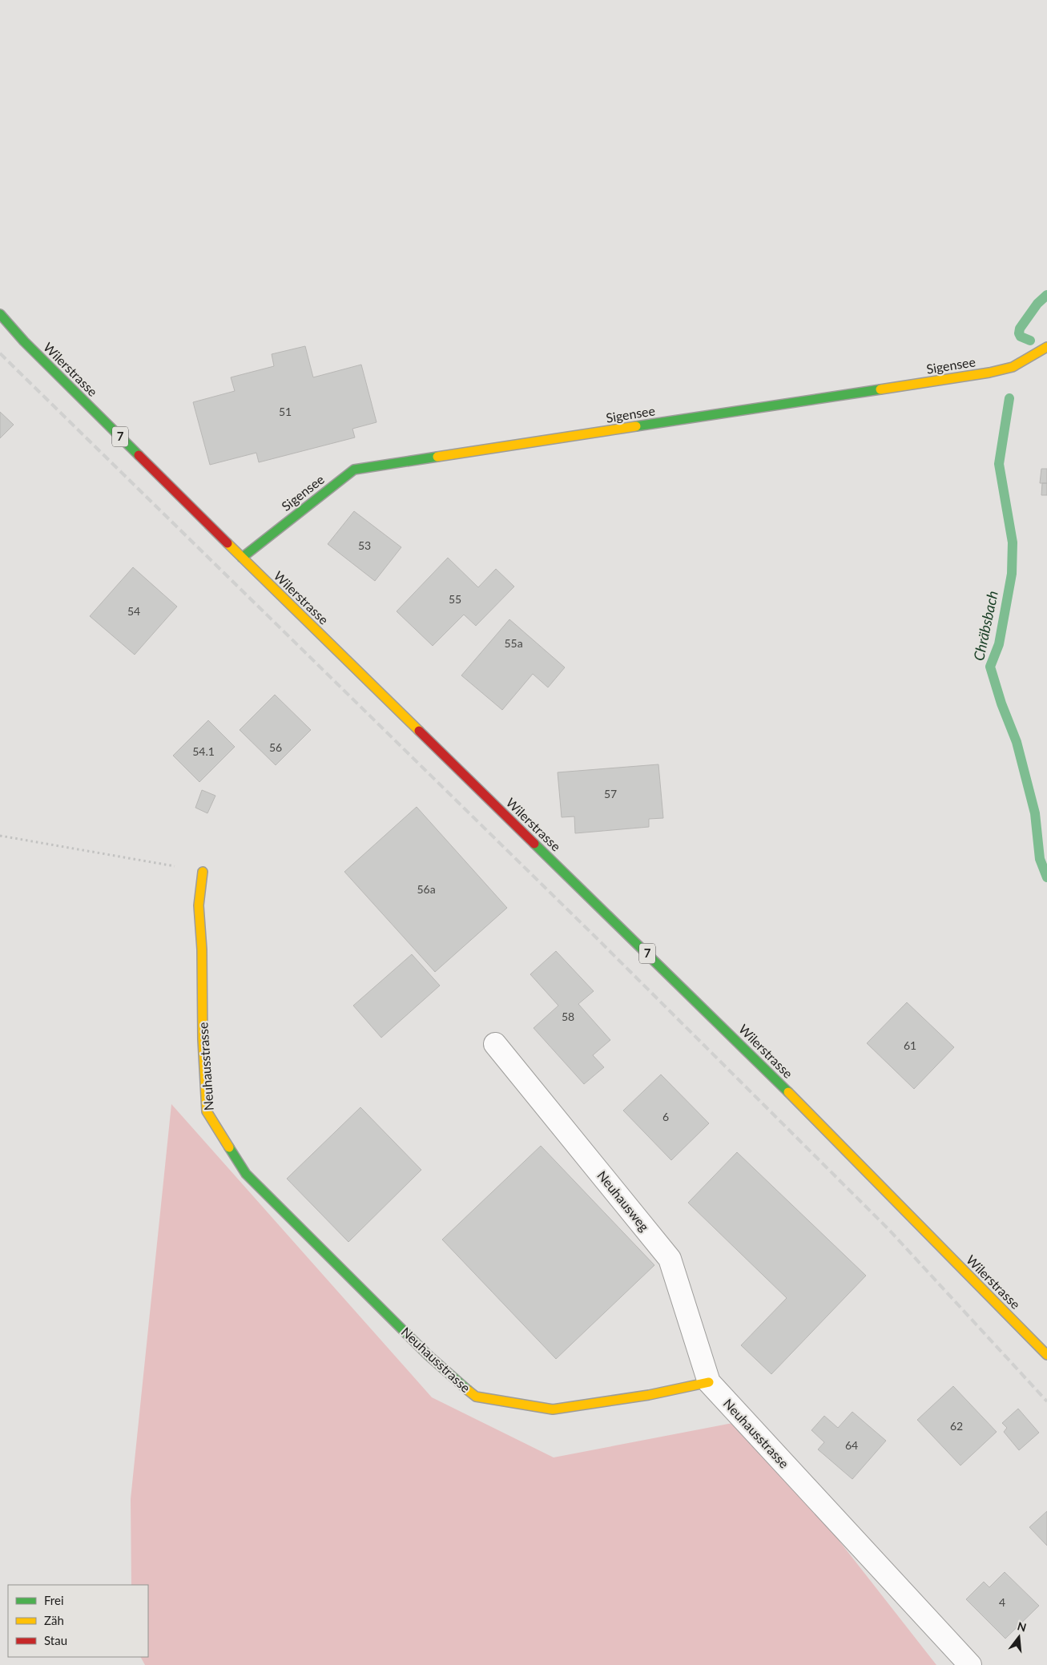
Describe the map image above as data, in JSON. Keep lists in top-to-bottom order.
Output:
{
  "streets": {
    "street": [
      "Sigensee",
      "Wilerstrasse",
      "7",
      "Neuhausstrasse",
      "Neuhausweg"
    ]
  },
  "crossings": [
    ["Sigensee", "Wilerstrasse"],
    ["Neuhausstrasse", "Neuhausweg"]
  ],
  "water": ["Chräbsbach"],
  "house_numbers": [
    "51",
    "53",
    "55",
    "54",
    "55a",
    "56",
    "54.1",
    "57",
    "56a",
    "58",
    "61",
    "6",
    "62",
    "64",
    "4"
  ],
  "legend": ["Frei", "Zäh", "Stau"],
  "north": "top"
}
